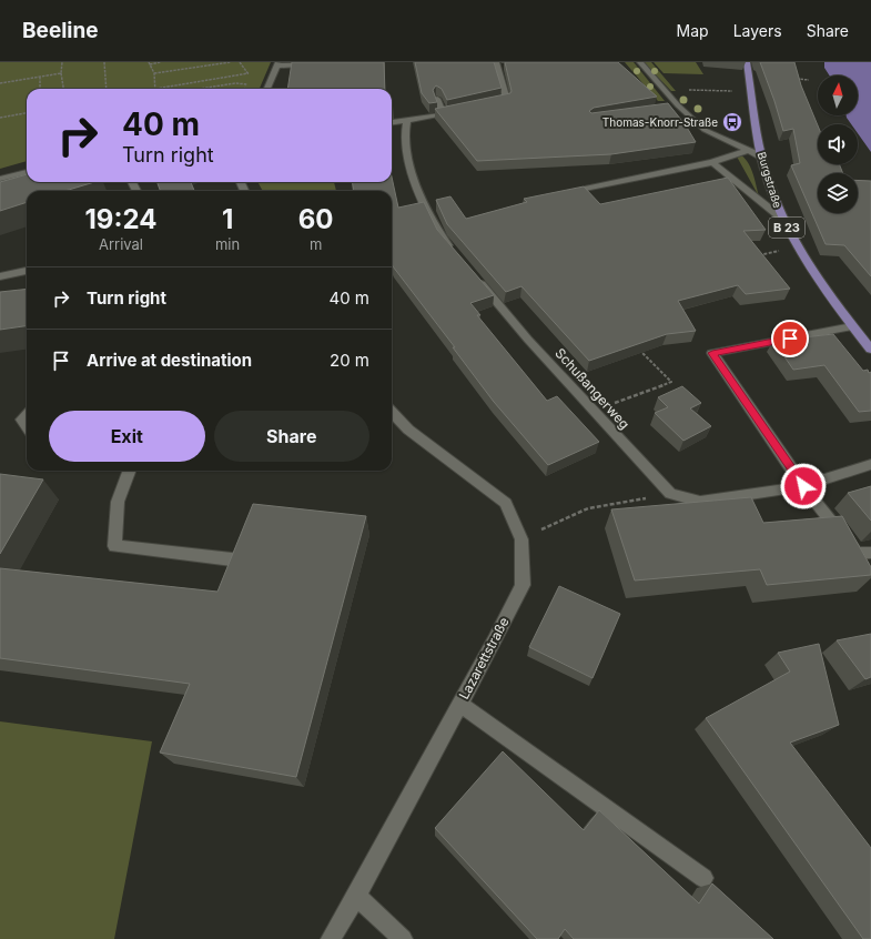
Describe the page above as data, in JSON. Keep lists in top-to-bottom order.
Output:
{
  "streets": {
    "main road": ["Burgstraße", "B 23"],
    "street": ["Schußangerweg", "Lazarettstraße"]
  },
  "places": {
    "bus stop": ["Thomas-Knorr-Straße"]
  },
  "north": "top",
  "page": {
    "header": "Beeline",
    "nav": ["Map", "Layers", "Share"],
    "turn": ["40 m", "Turn right"],
    "eta": [
      "19:24",
      "Arrival",
      "1",
      "min",
      "60",
      "m"
    ],
    "list": [
      {
        "name": "Turn right",
        "value": "40 m"
      },
      {
        "name": "Arrive at destination",
        "value": "20 m"
      }
    ],
    "buttons": ["Exit", "Share"]
  }
}
